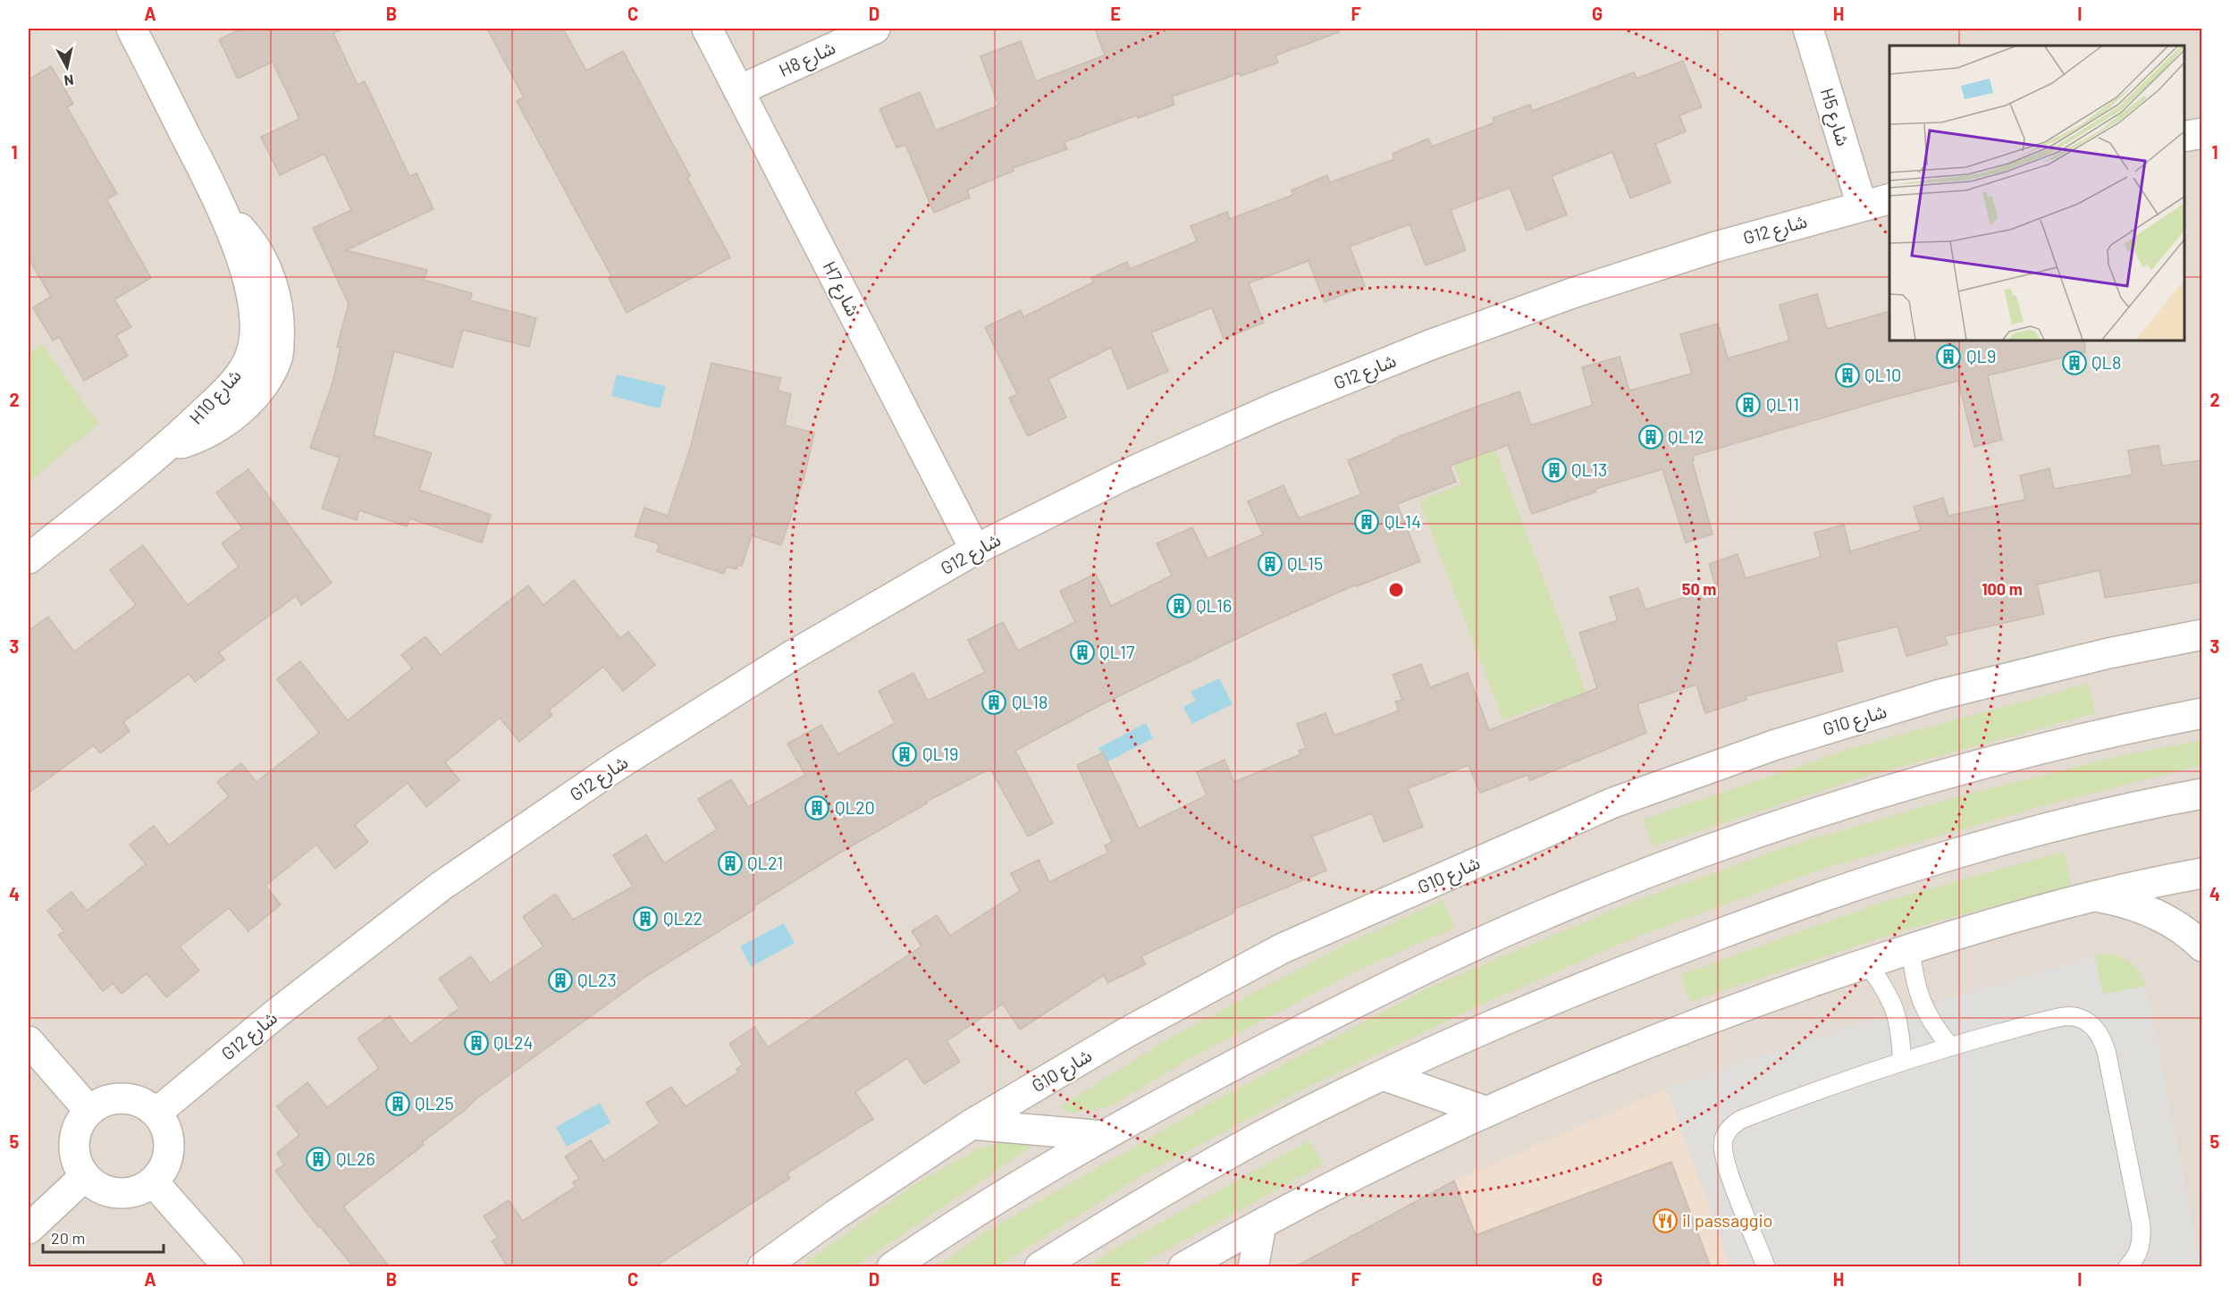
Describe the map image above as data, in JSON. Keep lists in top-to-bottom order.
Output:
{
  "streets": {
    "street": [
      "H8 شارع",
      "H5 شارع",
      "G12 شارع",
      "H7 شارع",
      "H10 شارع",
      "G10 شارع"
    ]
  },
  "crossings": [
    ["H8 شارع", "H7 شارع"],
    ["H5 شارع", "G12 شارع"],
    ["G12 شارع", "H7 شارع"]
  ],
  "places": {
    "building": [
      "QL9",
      "QL8",
      "QL10",
      "QL11",
      "QL12",
      "QL13",
      "QL14",
      "QL15",
      "QL16",
      "QL17",
      "QL18",
      "QL19",
      "QL20",
      "QL21",
      "QL22",
      "QL23",
      "QL24",
      "QL25",
      "QL26"
    ],
    "restaurant": ["il passaggio"]
  },
  "scale_bar": "20 m",
  "north": "bottom",
  "grid": {
    "columns": [
      "A",
      "B",
      "C",
      "D",
      "E",
      "F",
      "G",
      "H",
      "I"
    ],
    "rows": [
      "1",
      "2",
      "3",
      "4",
      "5"
    ]
  },
  "rings": ["50 m", "100 m"]
}
